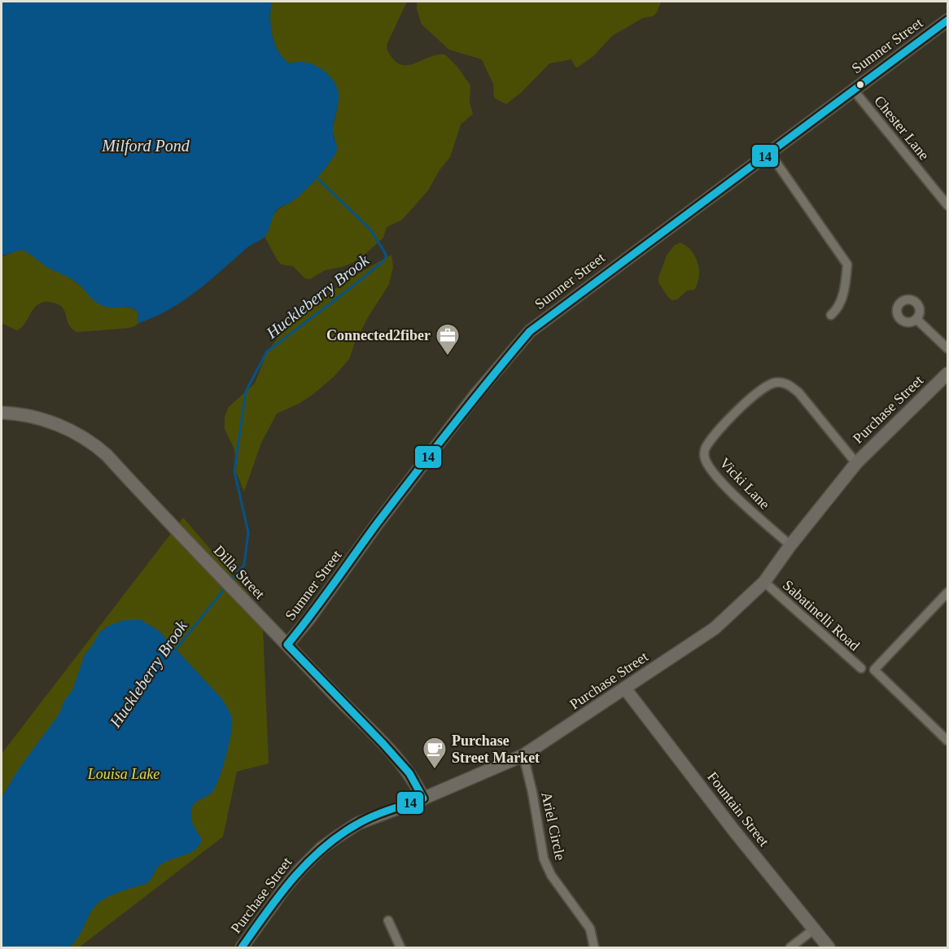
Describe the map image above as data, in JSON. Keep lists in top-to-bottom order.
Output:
{
  "streets": {
    "main road": [
      "Sumner Street",
      "Purchase Street",
      "Dilla Street",
      "Fountain Street"
    ],
    "street": [
      "Chester Lane",
      "Vicki Lane",
      "Sabatinelli Road",
      "Ariel Circle"
    ]
  },
  "crossings": [
    ["Sumner Street", "Chester Lane"],
    ["Sumner Street", "Dilla Street"],
    ["Purchase Street", "Vicki Lane"],
    ["Purchase Street", "Dilla Street"],
    ["Purchase Street", "Sabatinelli Road"],
    ["Purchase Street", "Fountain Street"],
    ["Purchase Street", "Ariel Circle"]
  ],
  "water": ["Milford Pond", "Huckleberry Brook"],
  "parks": ["Louisa Lake"],
  "places": {
    "office": ["Connected2fiber"],
    "cafe": ["Purchase Street Market"]
  },
  "lines": ["transit line 14"]
}
